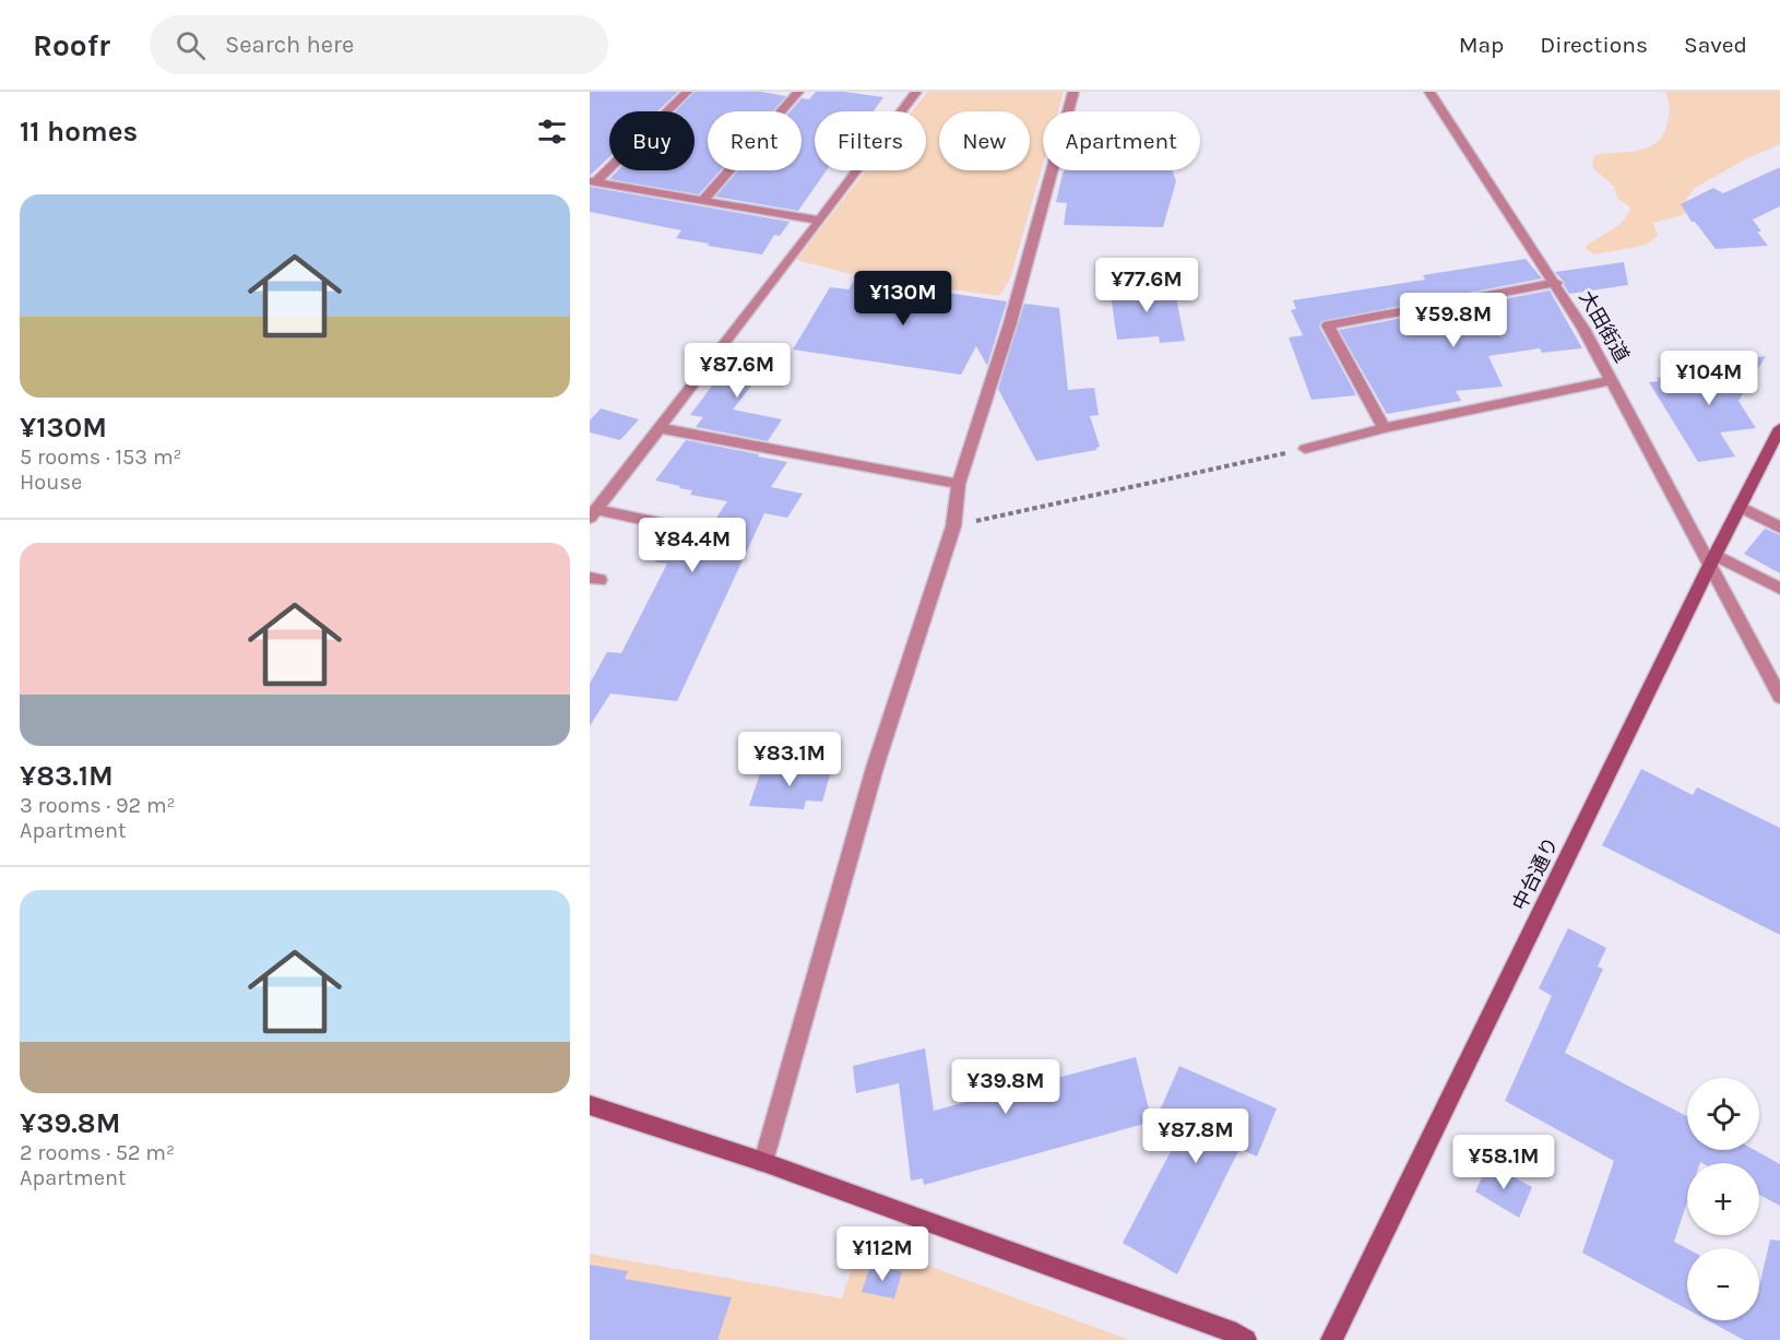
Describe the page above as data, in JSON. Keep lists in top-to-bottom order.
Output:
{
  "streets": {
    "street": ["大田街道", "中台通り"]
  },
  "crossings": [
    ["大田街道", "中台通り"]
  ],
  "page": {
    "header": "Roofr",
    "search": "Search here",
    "nav": ["Map", "Directions", "Saved"],
    "heading": "11 homes",
    "chip": [
      "Buy",
      "Rent",
      "Filters",
      "New",
      "Apartment"
    ],
    "list": [
      {
        "name": "¥130M",
        "note": "5 rooms · 153 m² · House"
      },
      {
        "name": "¥83.1M",
        "note": "3 rooms · 92 m² · Apartment"
      },
      {
        "name": "¥39.8M",
        "note": "2 rooms · 52 m² · Apartment"
      }
    ],
    "price": [
      "¥77.6M",
      "¥130M",
      "¥59.8M",
      "¥87.6M",
      "¥104M",
      "¥84.4M",
      "¥83.1M",
      "¥39.8M",
      "¥87.8M",
      "¥58.1M",
      "¥112M"
    ],
    "map_buttons": ["+", "−"]
  }
}
